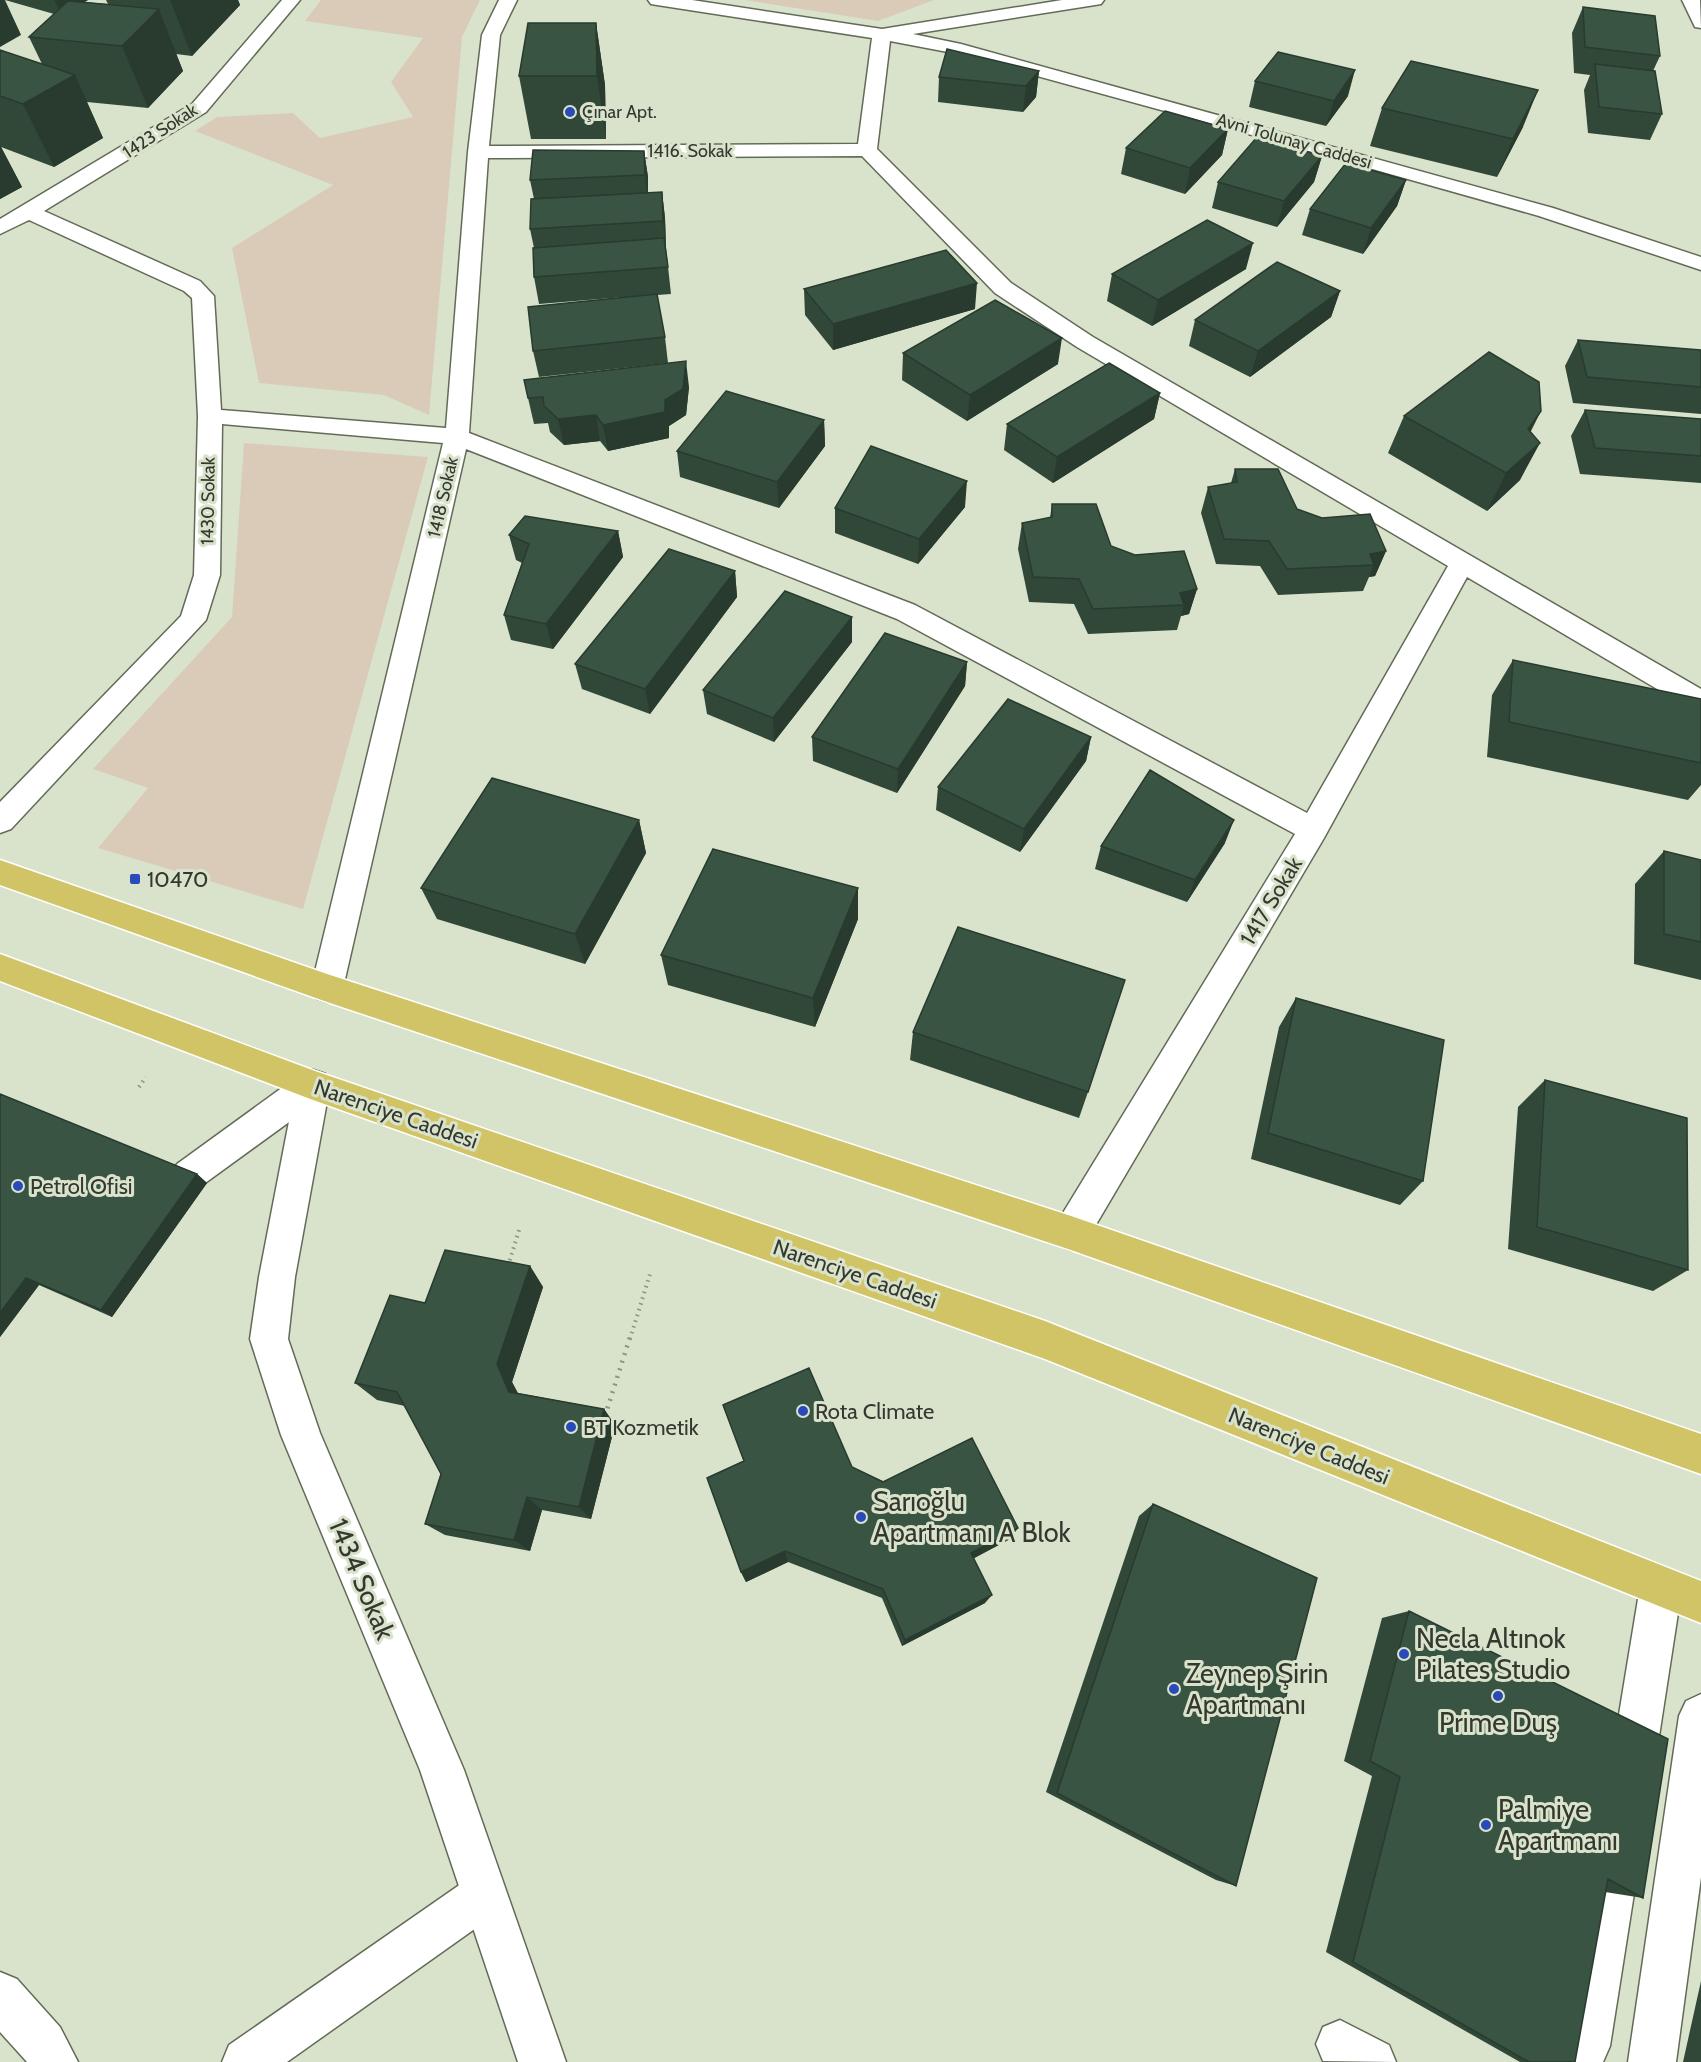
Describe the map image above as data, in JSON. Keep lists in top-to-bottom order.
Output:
{
  "streets": {
    "main road": ["Narenciye Caddesi"],
    "street": [
      "1423 Sokak",
      "Avni Tolunay Caddesi",
      "1416. Sokak",
      "1418 Sokak",
      "1430 Sokak",
      "1417 Sokak",
      "1434 Sokak"
    ]
  },
  "crossings": [
    ["1423 Sokak", "1430 Sokak"],
    ["1416. Sokak", "1418 Sokak"],
    ["Narenciye Caddesi", "1434 Sokak"]
  ],
  "places": {
    "other": [
      "Çınar Apt.",
      "Petrol Ofisi",
      "Rota Climate",
      "BT Kozmetik",
      "Sarıoğlu Apartmanı A Blok",
      "Necla Altınok Pilates Studio",
      "Zeynep Şirin Apartmanı",
      "Prime Duş",
      "Palmiye Apartmanı"
    ],
    "transit": ["10470"]
  }
}
